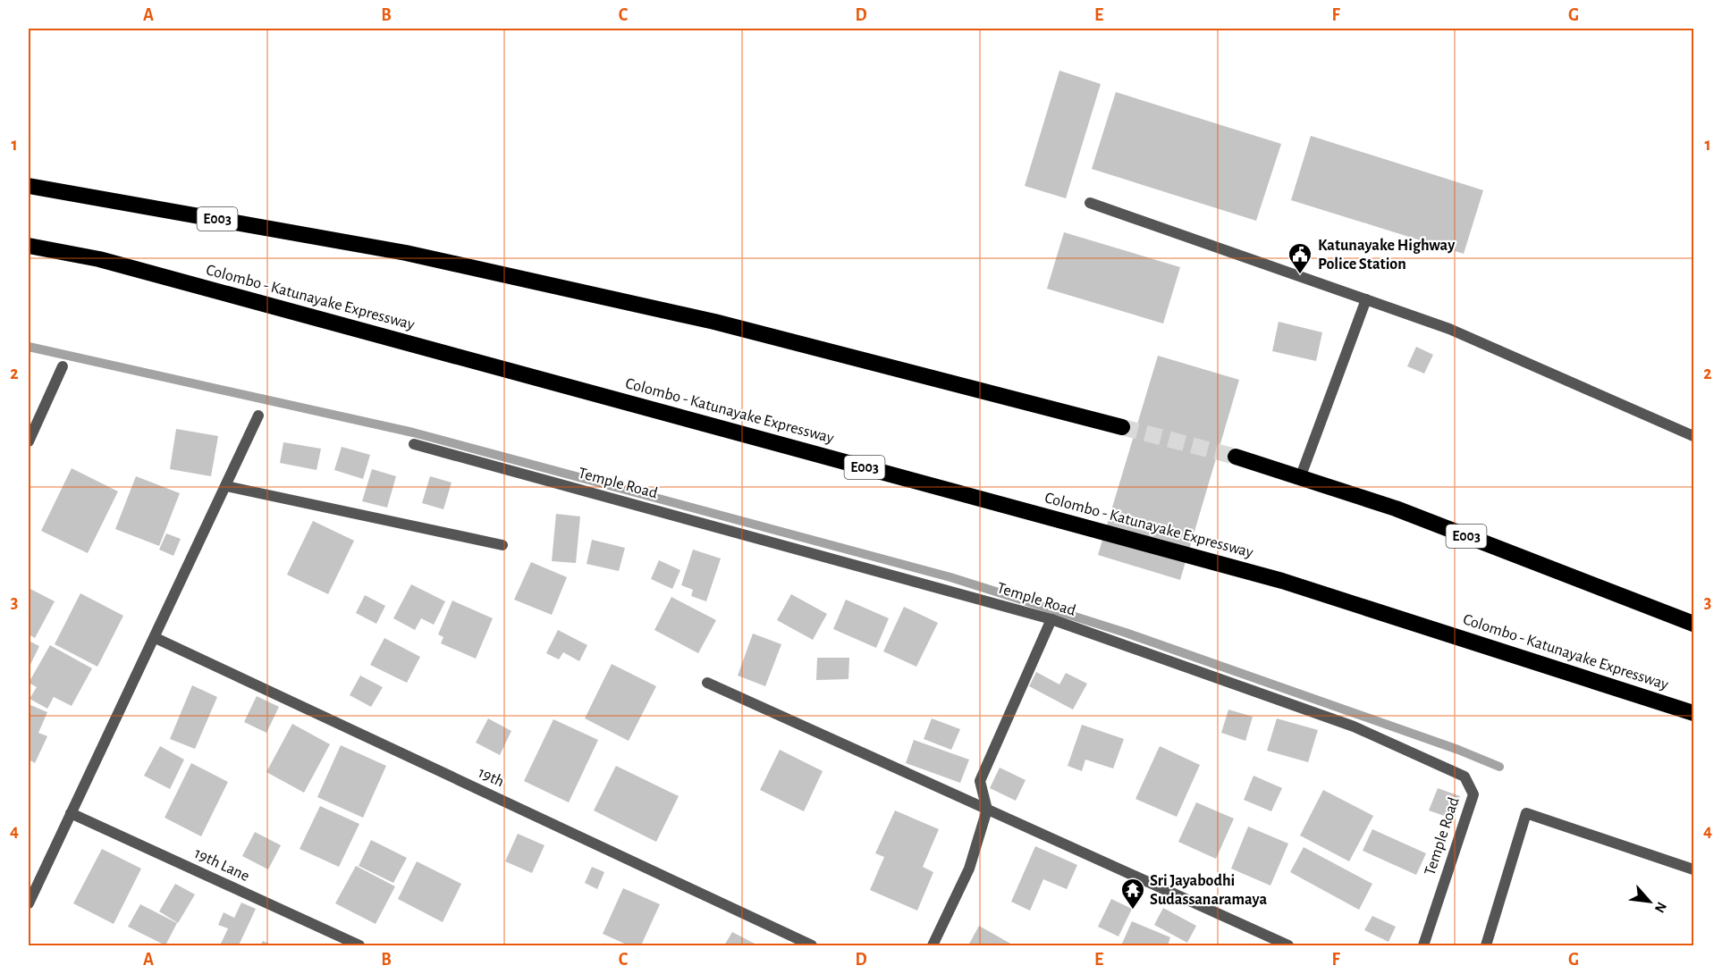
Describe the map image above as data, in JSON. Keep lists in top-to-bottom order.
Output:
{
  "streets": {
    "highway": ["E003", "Colombo - Katunayake Expressway"],
    "street": ["Temple Road", "19th", "19th Lane"]
  },
  "places": {
    "public building": ["Katunayake Highway Police Station"],
    "temple": ["Sri Jayabodhi Sudassanaramaya"]
  },
  "north": "bottom right",
  "grid": {
    "columns": [
      "A",
      "B",
      "C",
      "D",
      "E",
      "F",
      "G"
    ],
    "rows": [
      "1",
      "2",
      "3",
      "4"
    ]
  }
}
